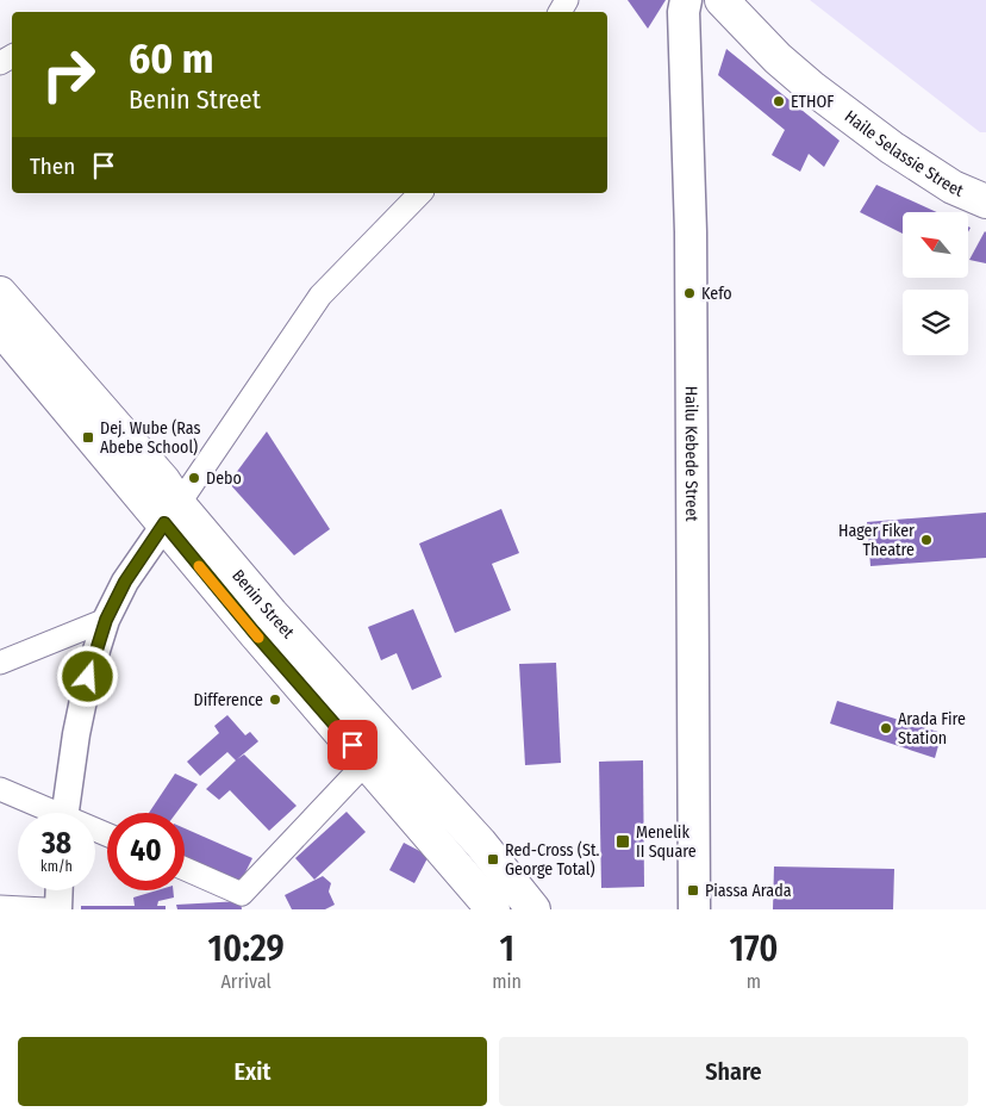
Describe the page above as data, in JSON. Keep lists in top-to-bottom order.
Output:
{
  "streets": {
    "main road": ["Haile Selassie Street", "Hailu Kebede Street", "Benin Street"]
  },
  "places": {
    "other": [
      "ETHOF",
      "Kefo",
      "Debo",
      "Hager Fiker Theatre",
      "Difference",
      "Arada Fire Station"
    ],
    "transit": [
      "Dej. Wube (Ras Abebe School)",
      "Menelik II Square",
      "Red-Cross (St. George Total)",
      "Piassa Arada"
    ]
  },
  "north": "top left",
  "page": {
    "turn": ["60 m", "Benin Street"],
    "then": "Then",
    "speed": "38 km/h",
    "limit": "40",
    "eta": [
      "10:29",
      "Arrival",
      "1",
      "min",
      "170",
      "m"
    ],
    "buttons": ["Exit", "Share"]
  }
}
